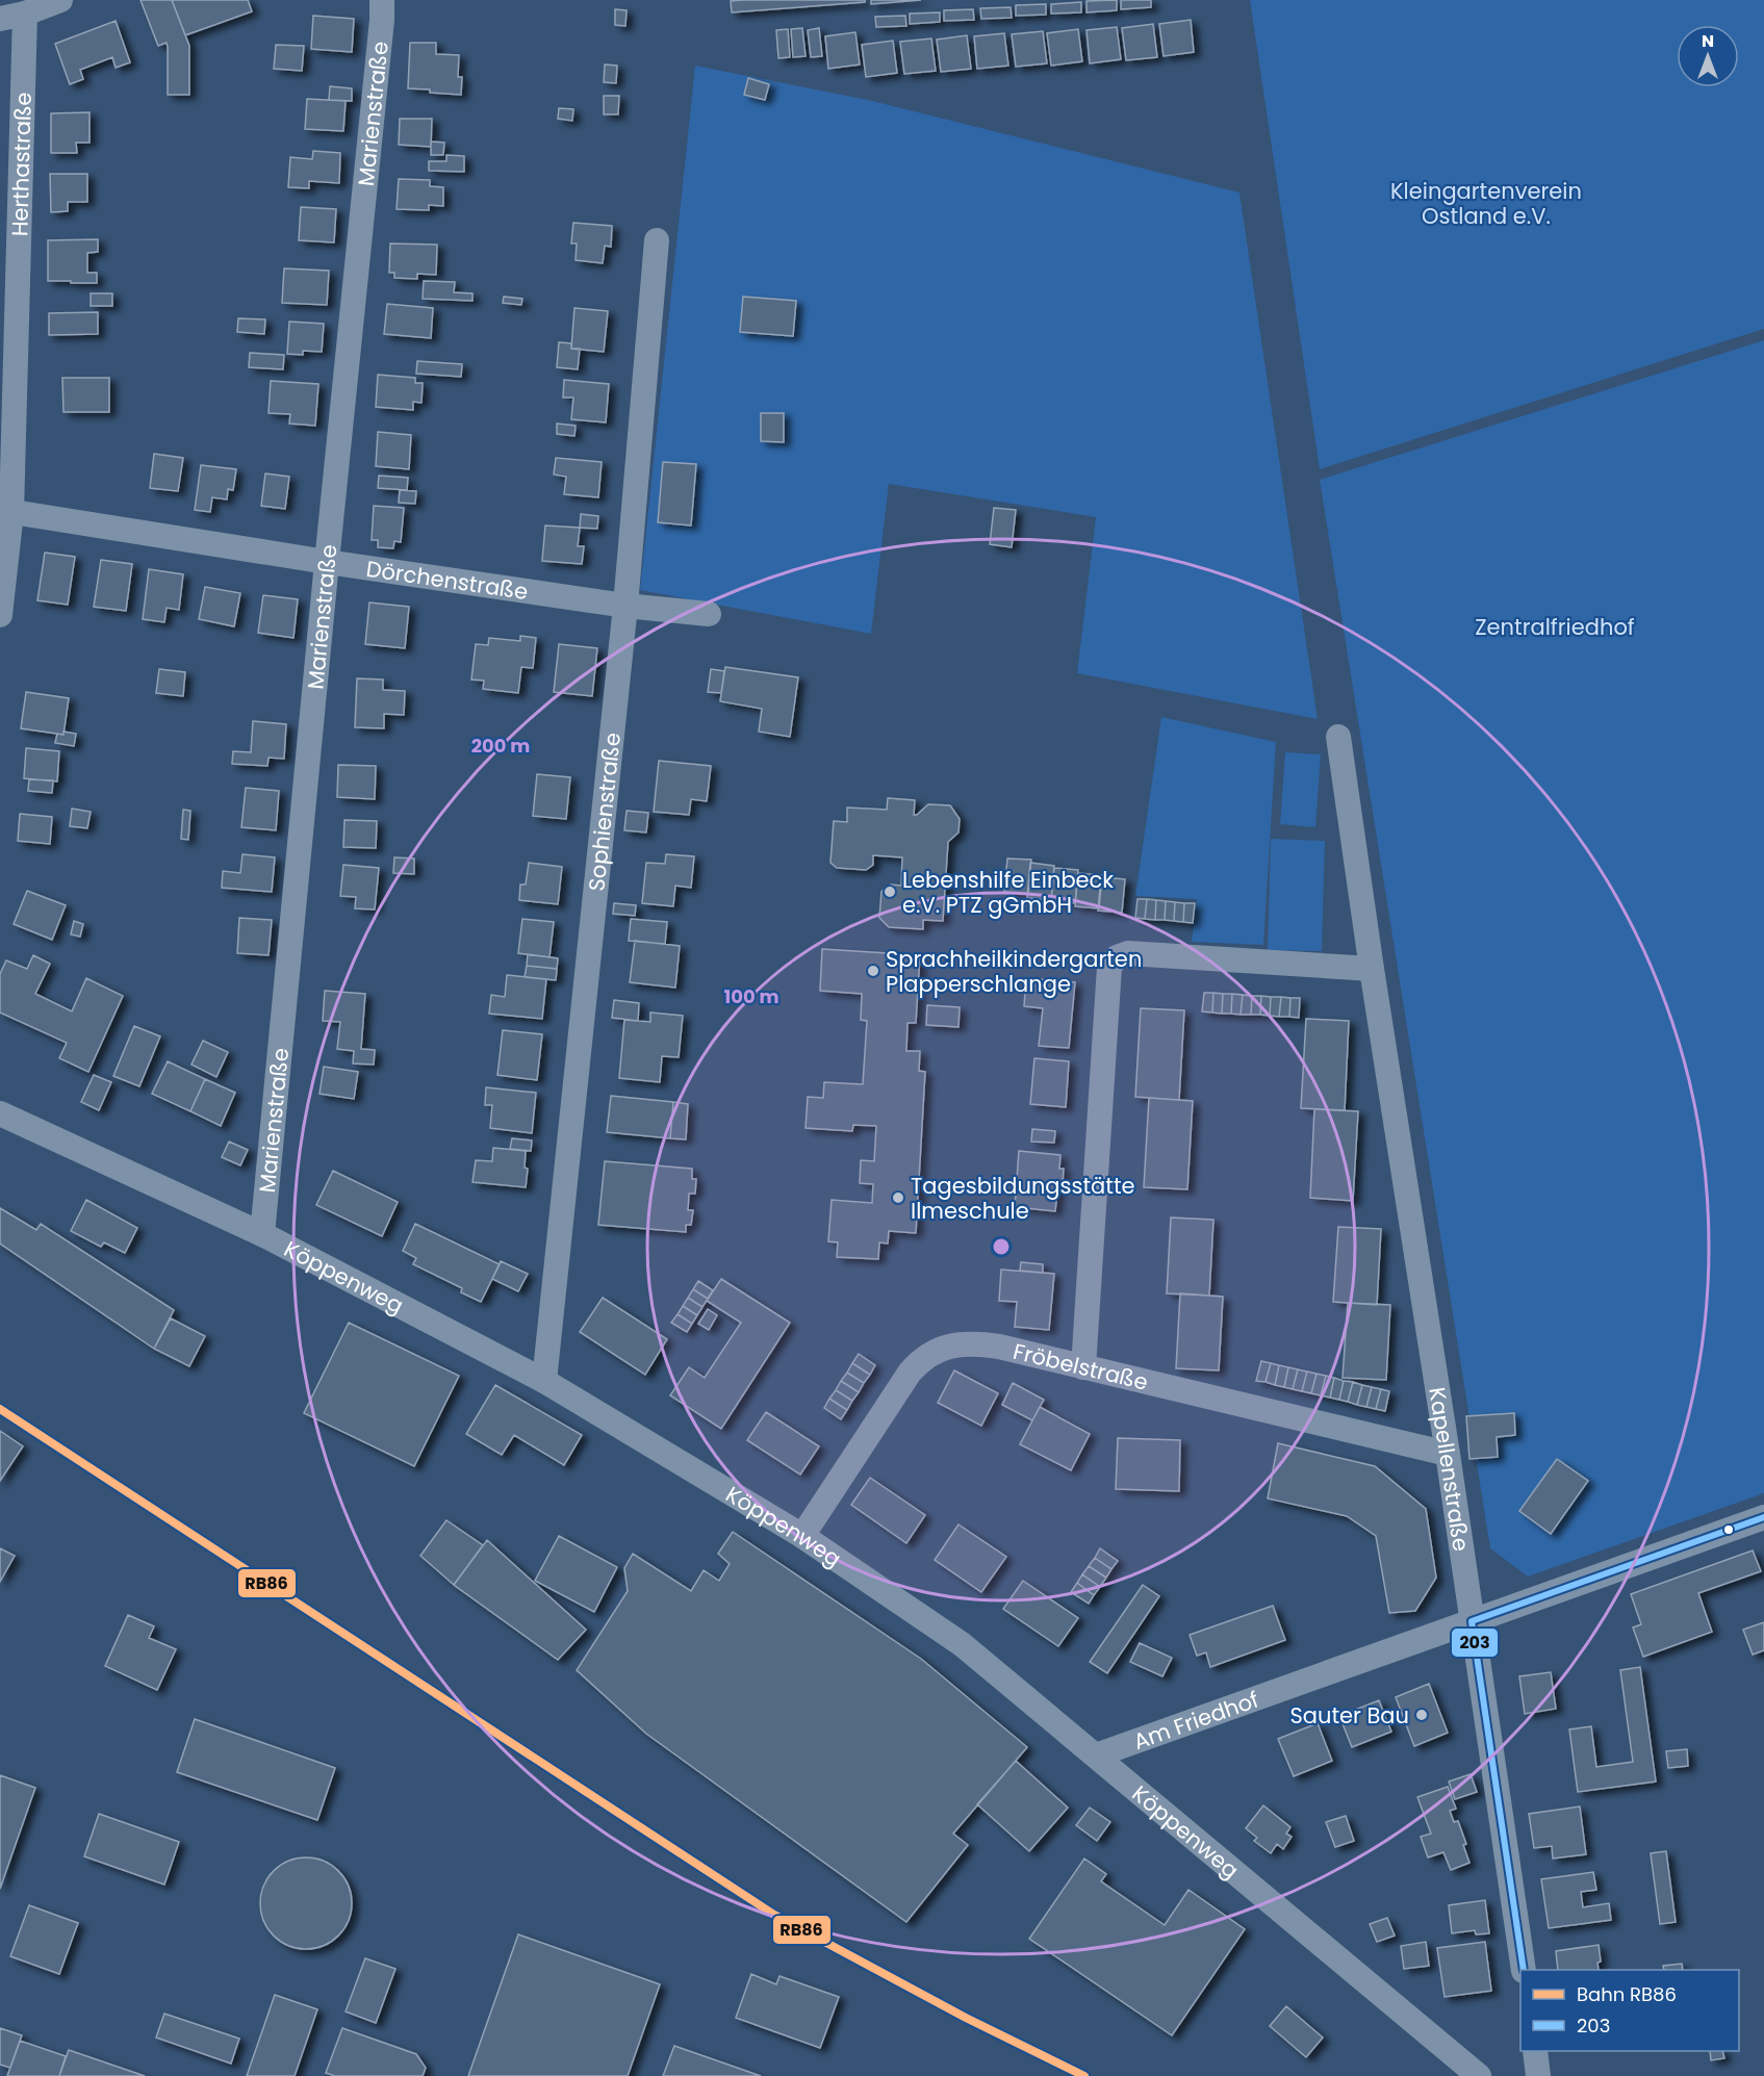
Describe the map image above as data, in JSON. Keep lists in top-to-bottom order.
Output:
{
  "streets": {
    "street": [
      "Marienstraße",
      "Herthastraße",
      "Dörchenstraße",
      "Sophienstraße",
      "Köppenweg",
      "Fröbelstraße",
      "Kapellenstraße",
      "Am Friedhof"
    ]
  },
  "crossings": [
    ["Marienstraße", "Dörchenstraße"],
    ["Marienstraße", "Köppenweg"],
    ["Herthastraße", "Dörchenstraße"],
    ["Dörchenstraße", "Sophienstraße"],
    ["Sophienstraße", "Köppenweg"],
    ["Köppenweg", "Fröbelstraße"],
    ["Köppenweg", "Am Friedhof"],
    ["Fröbelstraße", "Kapellenstraße"],
    ["Kapellenstraße", "Am Friedhof"]
  ],
  "parks": ["Kleingartenverein Ostland e.V.", "Zentralfriedhof"],
  "places": [
    "Lebenshilfe Einbeck e.V. PTZ gGmbH",
    "Sprachheilkindergarten Plapperschlange",
    "Tagesbildungsstätte Ilmeschule",
    "Sauter Bau"
  ],
  "lines": ["rail line RB86", "transit line 203"],
  "legend": ["Bahn RB86", "203"],
  "north": "top",
  "rings": ["200 m", "100 m"]
}
